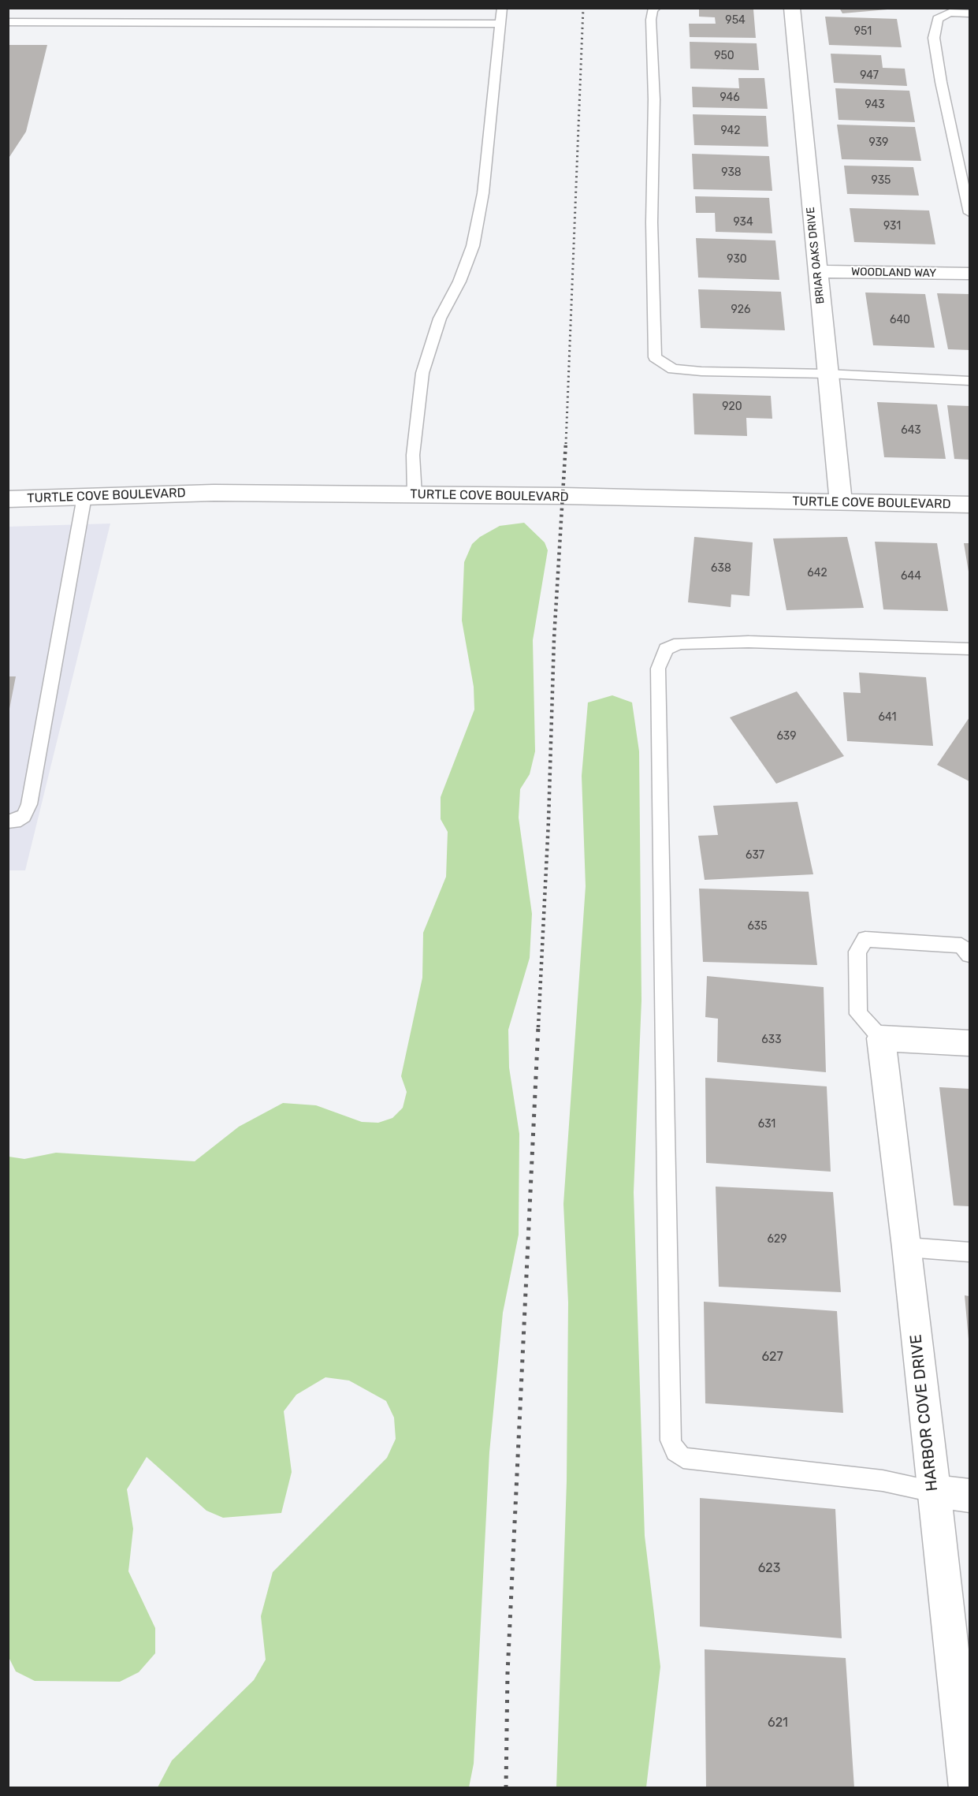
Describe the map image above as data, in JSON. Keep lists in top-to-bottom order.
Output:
{
  "streets": {
    "street": [
      "BRIAR OAKS DRIVE",
      "WOODLAND WAY",
      "TURTLE COVE BOULEVARD",
      "HARBOR COVE DRIVE"
    ]
  },
  "crossings": [
    ["BRIAR OAKS DRIVE", "WOODLAND WAY"],
    ["BRIAR OAKS DRIVE", "TURTLE COVE BOULEVARD"]
  ],
  "house_numbers": [
    "954",
    "951",
    "950",
    "947",
    "946",
    "943",
    "942",
    "939",
    "938",
    "935",
    "934",
    "931",
    "930",
    "926",
    "640",
    "920",
    "643",
    "638",
    "642",
    "644",
    "641",
    "639",
    "637",
    "635",
    "633",
    "631",
    "629",
    "627",
    "623",
    "621"
  ]
}
